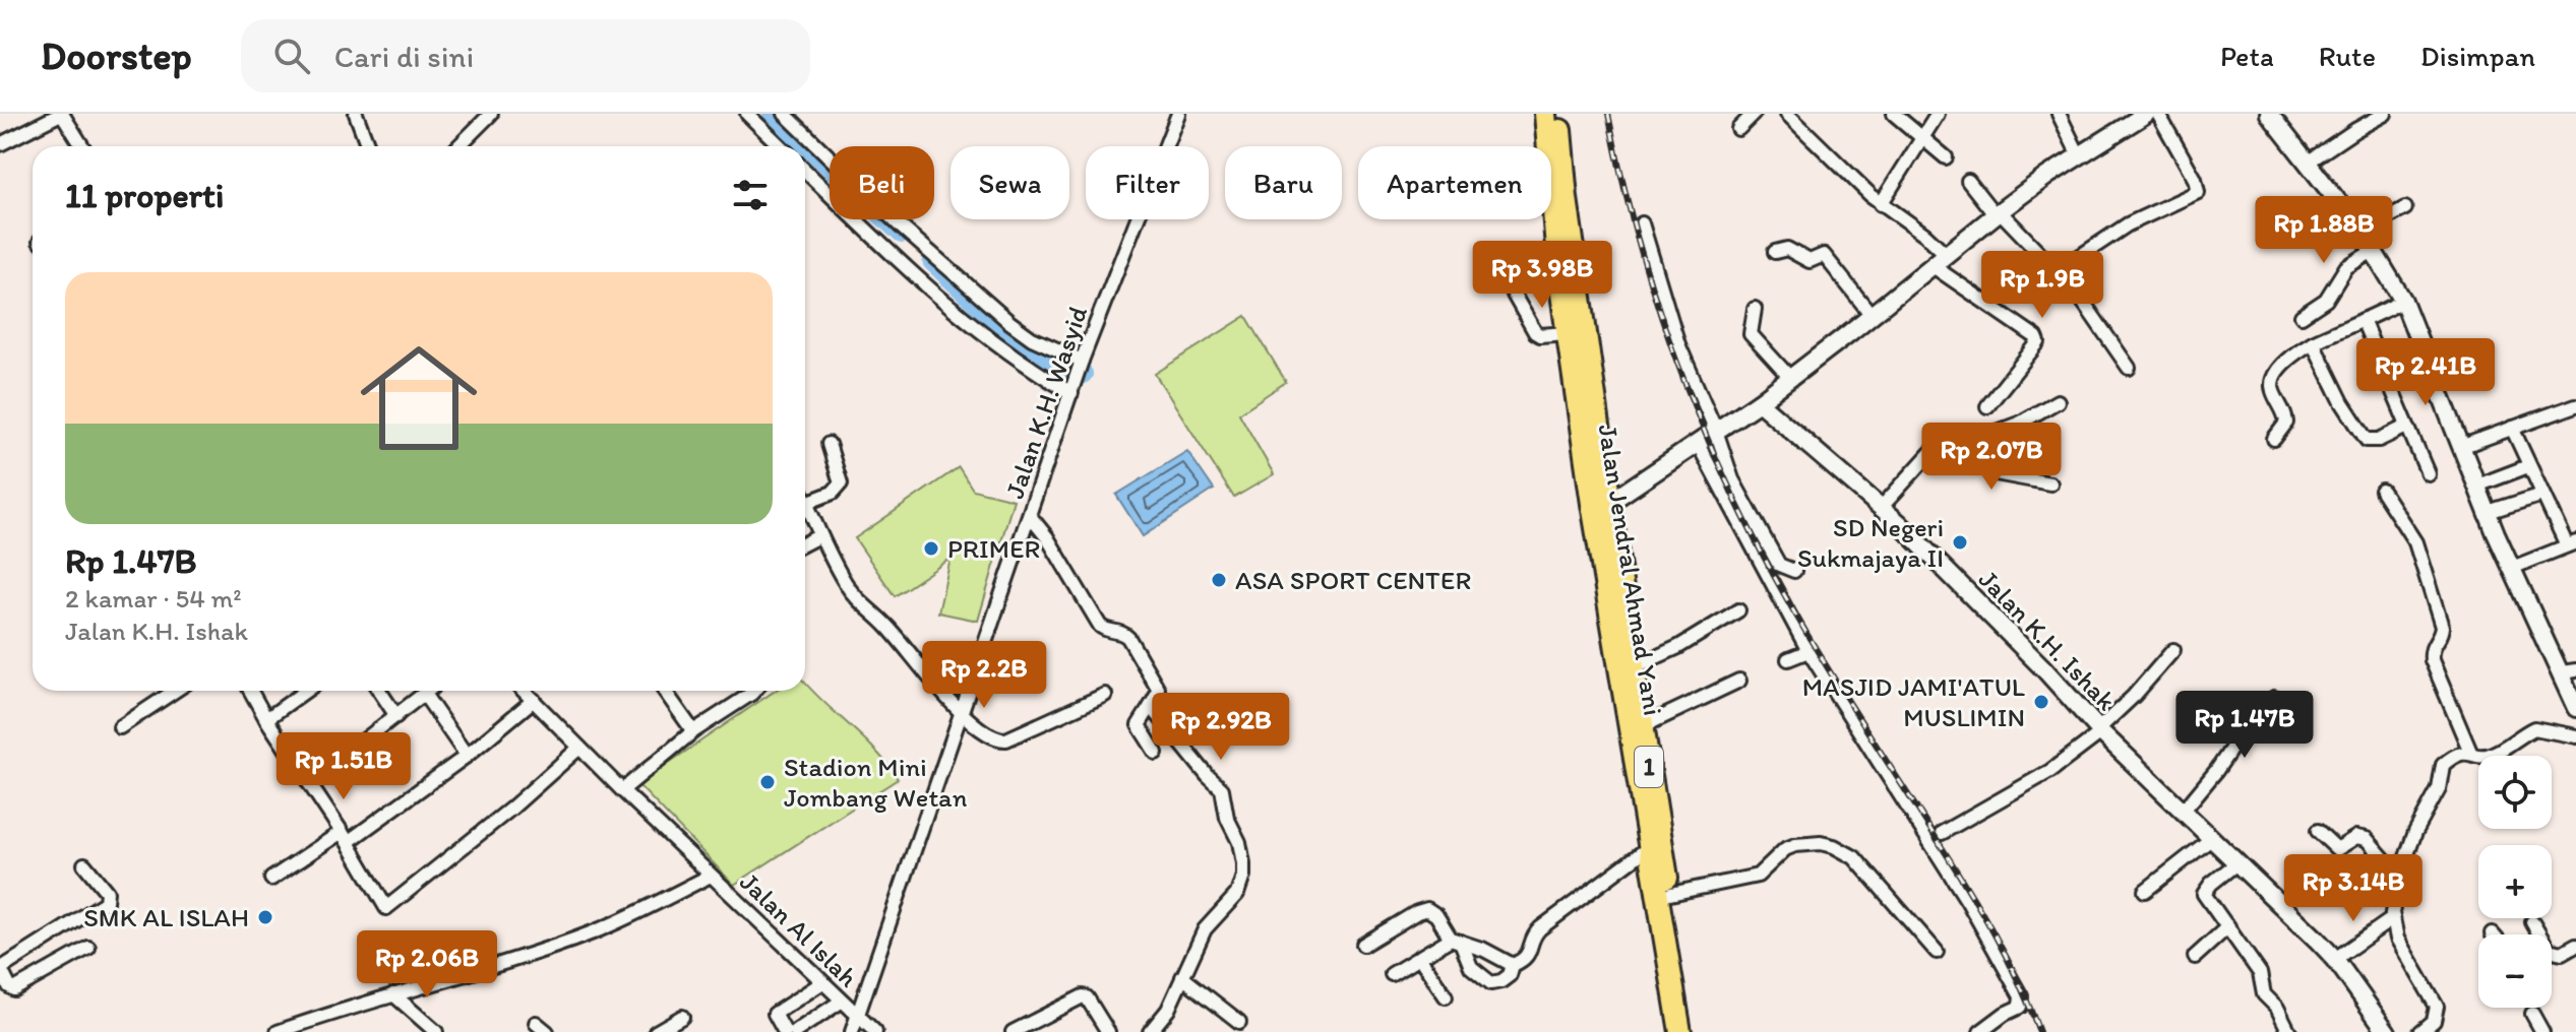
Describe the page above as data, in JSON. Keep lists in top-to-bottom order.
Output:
{
  "streets": {
    "highway": ["Jalan Jendral Ahmad Yani", "1"],
    "street": ["Jalan K.H. Wasyid", "Jalan K.H. Ishak", "Jalan Al Islah"]
  },
  "crossings": [
    ["Jalan K.H. Wasyid", "Jalan Al Islah"]
  ],
  "places": [
    "SD Negeri Sukmajaya II",
    "PRIMER",
    "ASA SPORT CENTER",
    "MASJID JAMI'ATUL MUSLIMIN",
    "Stadion Mini Jombang Wetan",
    "SMK AL ISLAH"
  ],
  "page": {
    "header": "Doorstep",
    "search": "Cari di sini",
    "nav": ["Peta", "Rute", "Disimpan"],
    "chip": [
      "Beli",
      "Sewa",
      "Filter",
      "Baru",
      "Apartemen"
    ],
    "heading": "11 properti",
    "price": [
      "Rp 1.88B",
      "Rp 3.98B",
      "Rp 1.9B",
      "Rp 2.41B",
      "Rp 2.07B",
      "Rp 2.2B",
      "Rp 1.47B",
      "Rp 2.92B",
      "Rp 1.51B",
      "Rp 3.14B",
      "Rp 2.06B"
    ],
    "list": [
      {
        "name": "Rp 1.47B",
        "note": "2 kamar · 54 m² · Jalan K.H. Ishak"
      }
    ],
    "map_buttons": ["+", "−"]
  }
}
